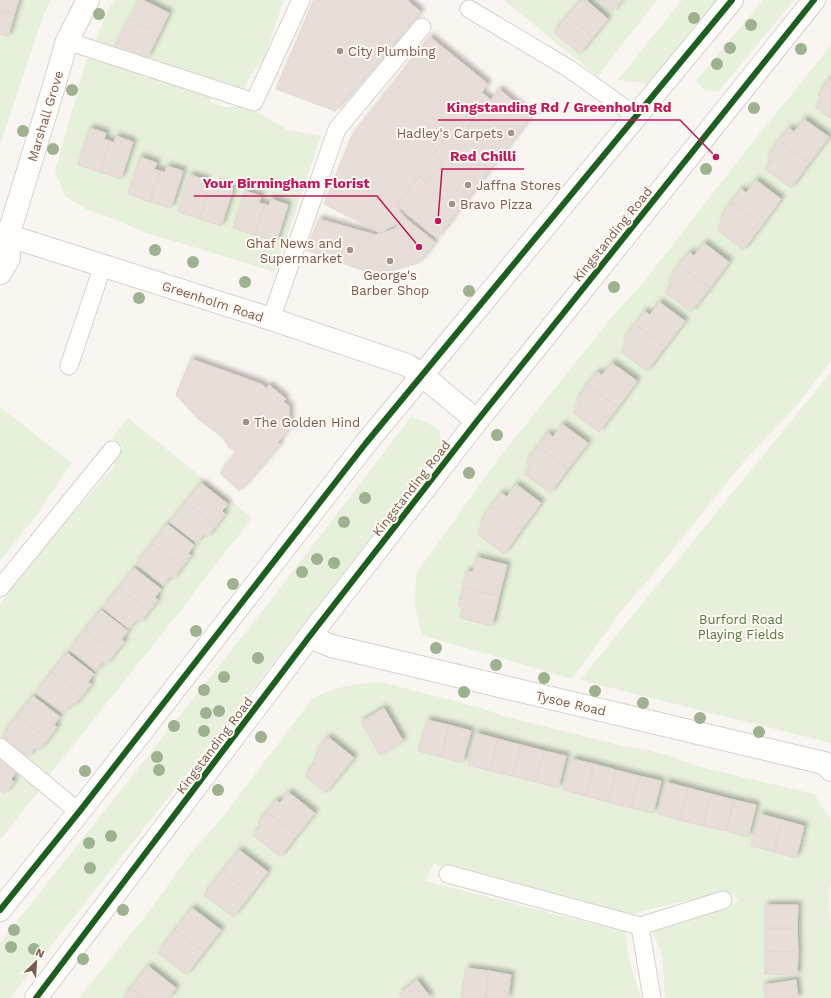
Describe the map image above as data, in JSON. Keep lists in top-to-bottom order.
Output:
{
  "streets": {
    "main road": [
      "Marshall Grove",
      "Kingstanding Road",
      "Greenholm Road",
      "Tysoe Road"
    ]
  },
  "crossings": [
    ["Marshall Grove", "Greenholm Road"],
    ["Kingstanding Road", "Greenholm Road"],
    ["Kingstanding Road", "Tysoe Road"]
  ],
  "parks": ["Burford Road Playing Fields"],
  "places": [
    "City Plumbing",
    "Hadley's Carpets",
    "Kingstanding Rd / Greenholm Rd",
    "Jaffna Stores",
    "Bravo Pizza",
    "Red Chilli",
    "Your Birmingham Florist",
    "Ghaf News and Supermarket",
    "George's Barber Shop",
    "The Golden Hind"
  ],
  "north": "top right"
}
